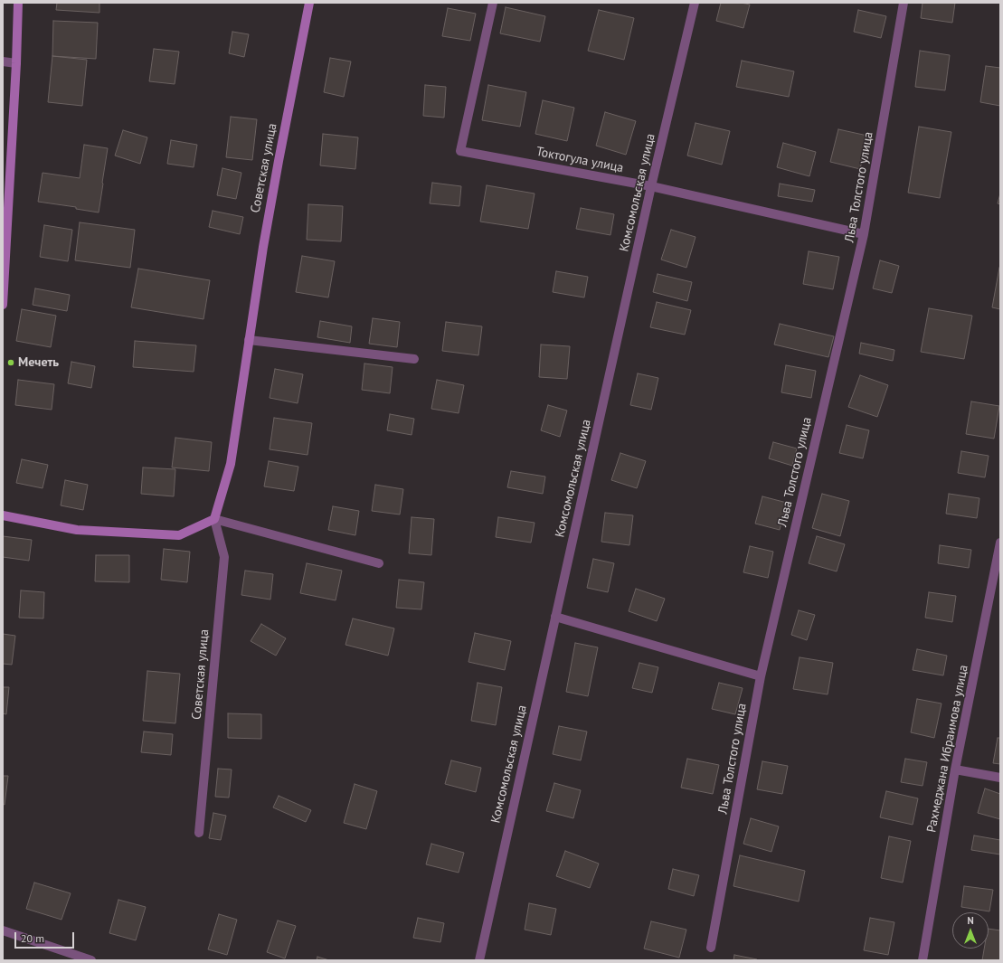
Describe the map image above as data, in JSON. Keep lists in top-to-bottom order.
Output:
{
  "streets": {
    "main road": ["Советская улица"],
    "street": [
      "Токтогула улица",
      "Льва Толстого улица",
      "Комсомольская улица",
      "Рахмеджана Ибраимова улица"
    ]
  },
  "crossings": [
    ["Токтогула улица", "Льва Толстого улица"],
    ["Токтогула улица", "Комсомольская улица"]
  ],
  "places": ["Мечеть"],
  "scale_bar": "20 m",
  "north": "top"
}
